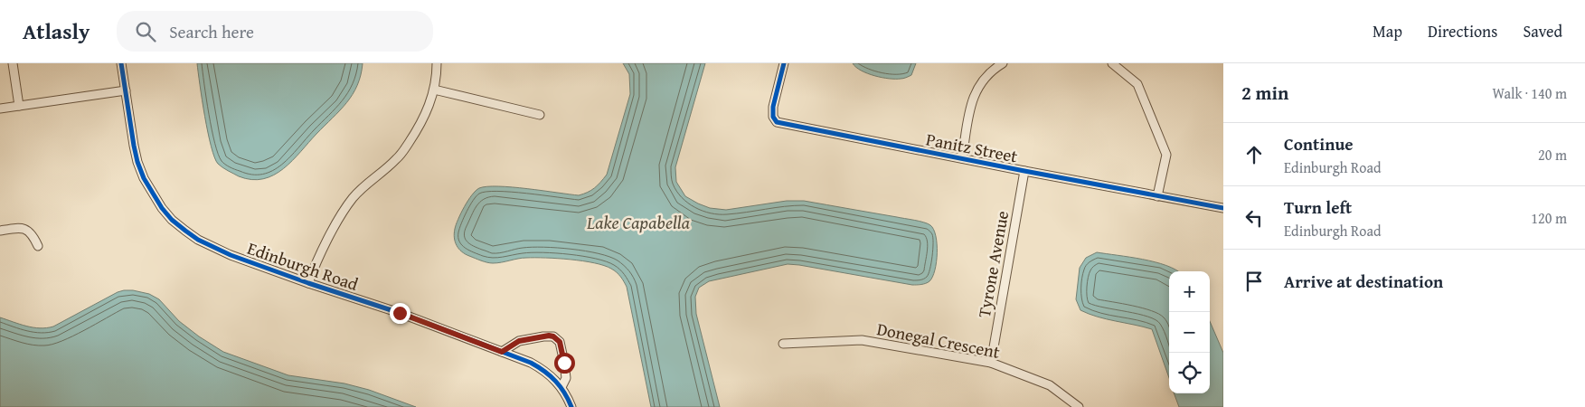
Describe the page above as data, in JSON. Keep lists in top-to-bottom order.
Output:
{
  "streets": {
    "street": [
      "Panitz Street",
      "Tyrone Avenue",
      "Edinburgh Road",
      "Donegal Crescent"
    ]
  },
  "crossings": [
    ["Panitz Street", "Tyrone Avenue"],
    ["Tyrone Avenue", "Donegal Crescent"]
  ],
  "water": ["Lake Capabella"],
  "page": {
    "header": "Atlasly",
    "search": "Search here",
    "nav": ["Map", "Directions", "Saved"],
    "heading": ["2 min", "Walk · 140 m"],
    "list": [
      ["Continue", "Edinburgh Road", "20 m"],
      ["Turn left", "Edinburgh Road", "120 m"],
      "Arrive at destination"
    ],
    "map_buttons": ["+", "−"]
  }
}
